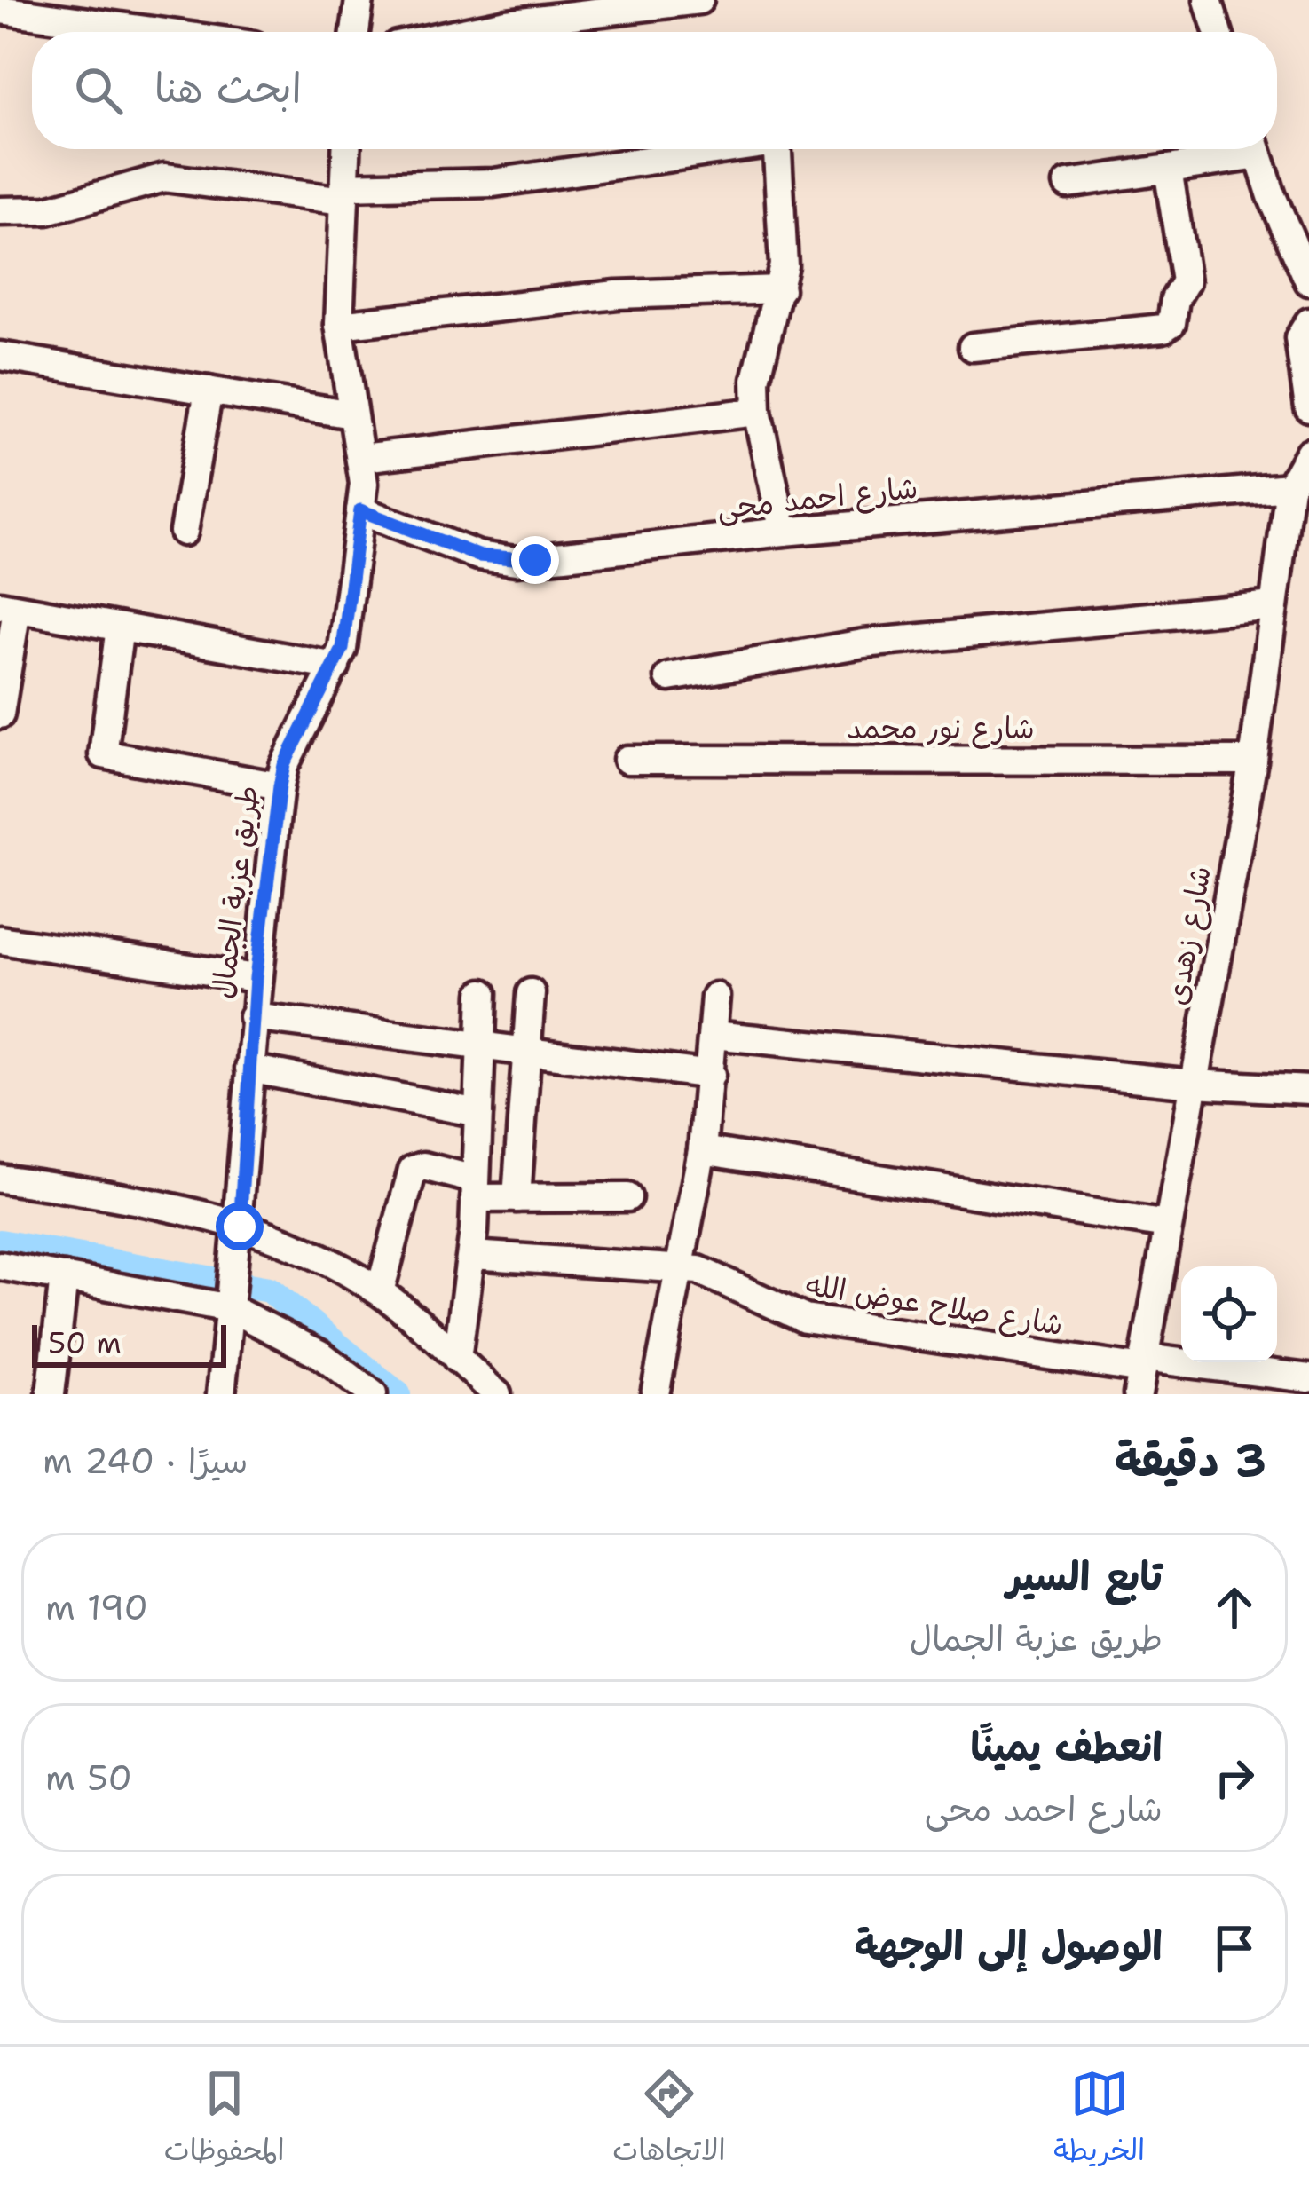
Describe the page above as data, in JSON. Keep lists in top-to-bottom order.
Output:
{
  "streets": {
    "street": [
      "شارع احمد محى",
      "شارع نور محمد",
      "طريق عزبة الجمال",
      "شارع زهدى",
      "شارع صلاح عوض الله"
    ]
  },
  "crossings": [
    ["شارع احمد محى", "طريق عزبة الجمال"],
    ["شارع احمد محى", "شارع زهدى"],
    ["شارع نور محمد", "شارع زهدى"],
    ["شارع زهدى", "شارع صلاح عوض الله"]
  ],
  "scale_bar": "50 m",
  "page": {
    "search": "ابحث هنا",
    "scale": "50 m",
    "heading": ["3 دقيقة", "سيرًا · 240 m"],
    "list": [
      ["تابع السير", "طريق عزبة الجمال", "190 m"],
      ["انعطف يمينًا", "شارع احمد محى", "50 m"],
      "الوصول إلى الوجهة"
    ],
    "nav": ["الخريطة", "الاتجاهات", "المحفوظات"]
  }
}
